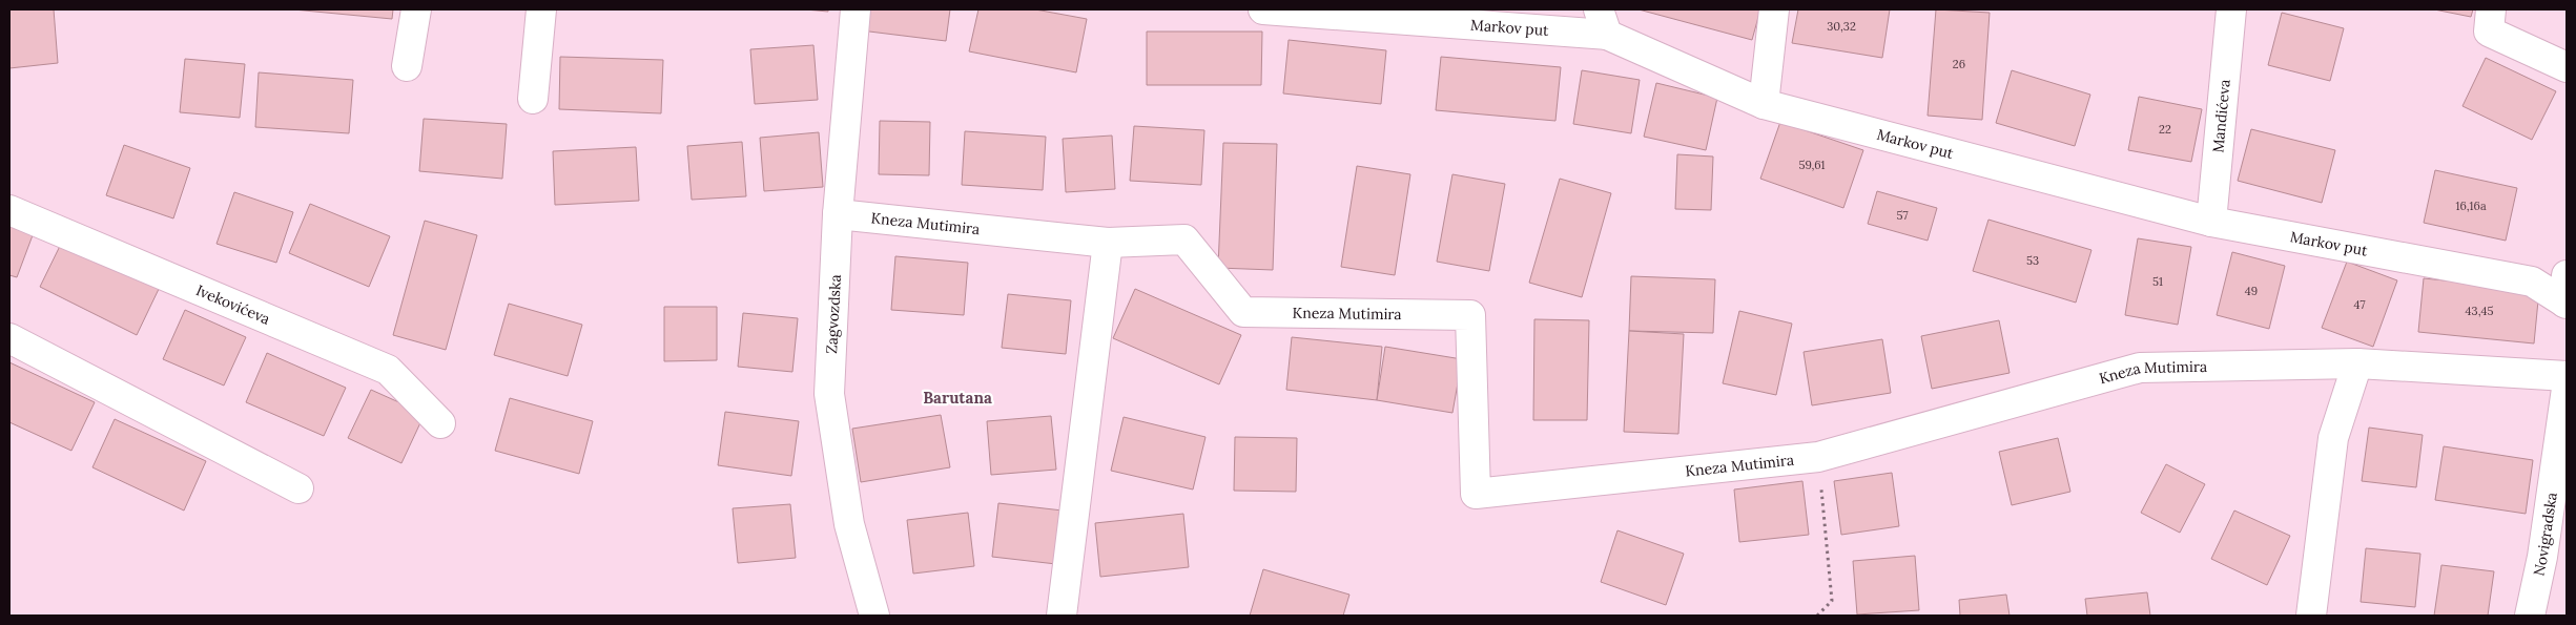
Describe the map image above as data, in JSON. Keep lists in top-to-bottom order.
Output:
{
  "streets": {
    "street": [
      "Markov put",
      "Mandićeva",
      "Kneza Mutimira",
      "Ivekovićeva",
      "Zagvozdska",
      "Novigradska"
    ]
  },
  "crossings": [
    ["Markov put", "Mandićeva"],
    ["Kneza Mutimira", "Zagvozdska"]
  ],
  "districts": ["Barutana"],
  "house_numbers": [
    "30,32",
    "26",
    "22",
    "59,61",
    "16,16a",
    "57",
    "53",
    "51",
    "49",
    "47",
    "43,45"
  ]
}
